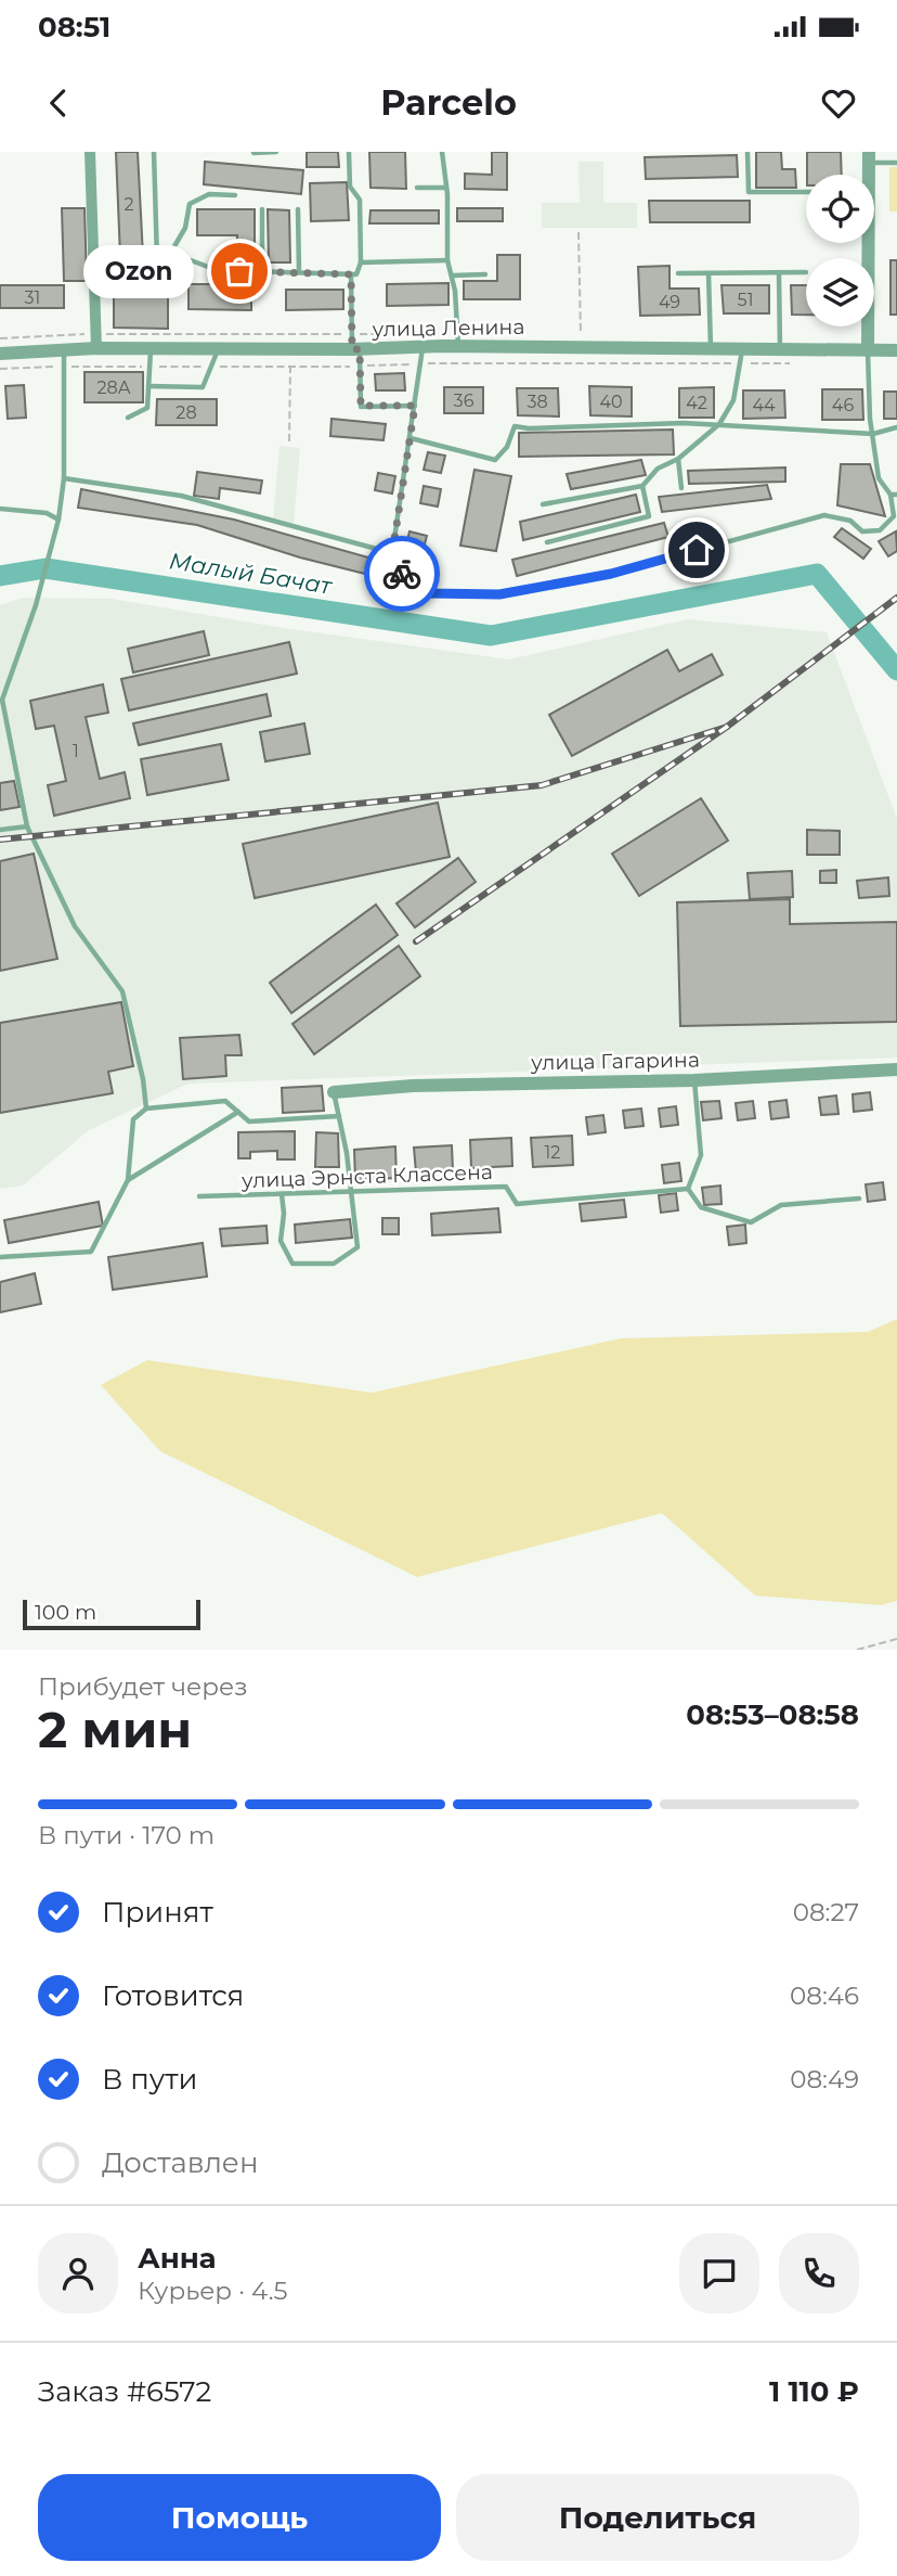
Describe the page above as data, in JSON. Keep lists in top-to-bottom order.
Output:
{
  "streets": {
    "street": ["улица Ленина", "улица Гагарина"],
    "lane": ["улица Эрнста Классена"]
  },
  "water": ["Малый Бачат"],
  "places": ["Ozon"],
  "house_numbers": [
    "2",
    "31",
    "51",
    "49",
    "28А",
    "36",
    "38",
    "40",
    "42",
    "44",
    "46",
    "28",
    "1",
    "12"
  ],
  "scale_bar": "100 m",
  "page": {
    "status": "08:51",
    "header": "Parcelo",
    "bubble": "Ozon",
    "scale": "100 m",
    "heading": ["2 мин", "Прибудет через", "08:53–08:58"],
    "panel": [
      "Анна",
      "Курьер · 4.5",
      "Заказ #6572",
      "1 110 ₽"
    ],
    "bar": "В пути · 170 m",
    "list": [
      ["Принят", "08:27"],
      ["Готовится", "08:46"],
      ["В пути", "08:49"],
      "Доставлен"
    ],
    "buttons": ["Помощь", "Поделиться"]
  }
}
